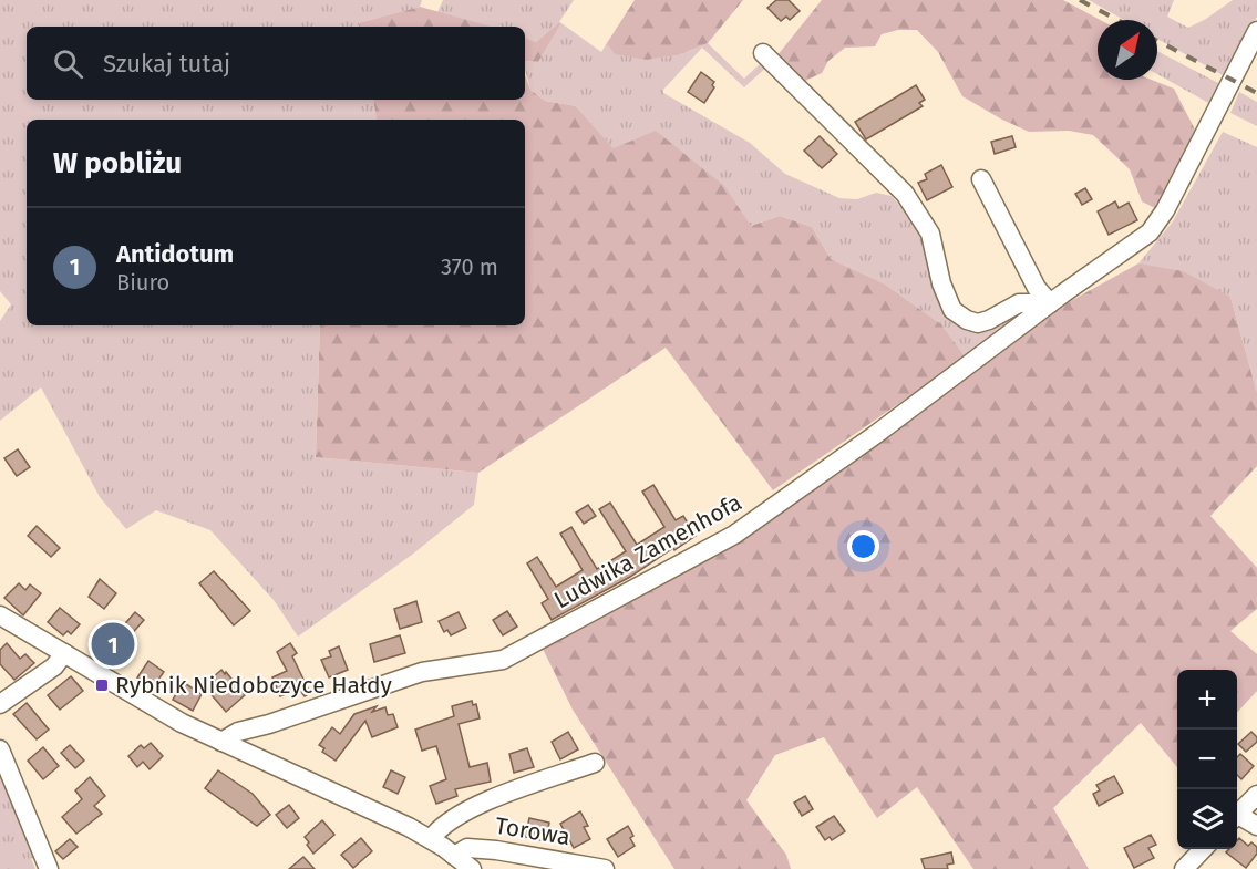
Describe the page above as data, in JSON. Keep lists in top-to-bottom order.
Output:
{
  "streets": {
    "street": ["Ludwika Zamenhofa", "Torowa"]
  },
  "places": {
    "transit": ["Rybnik Niedobczyce Hałdy"]
  },
  "north": "top right",
  "page": {
    "search": "Szukaj tutaj",
    "heading": "W pobliżu",
    "list": [
      {
        "mark": "1",
        "name": "Antidotum",
        "note": "Biuro",
        "value": "370 m"
      }
    ],
    "pins": "1",
    "map_buttons": ["+", "−"]
  }
}
